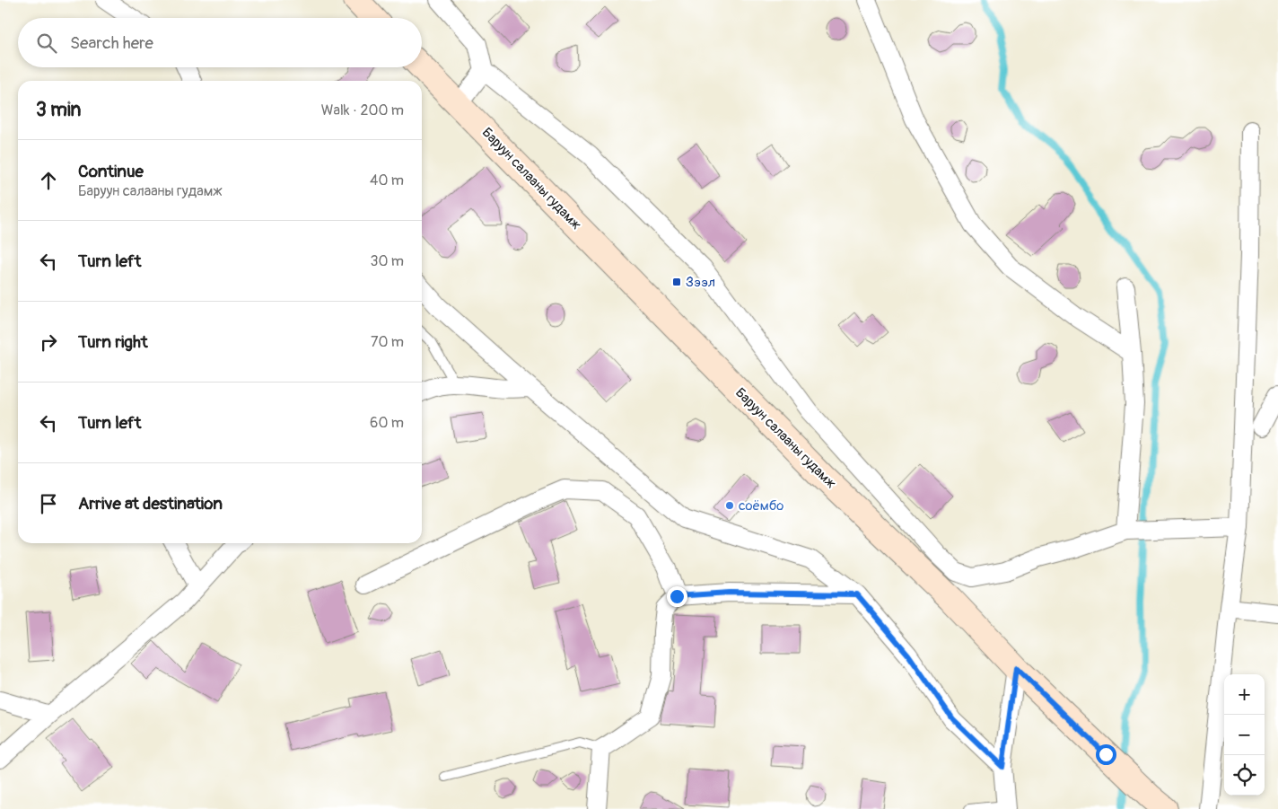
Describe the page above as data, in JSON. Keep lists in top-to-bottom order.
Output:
{
  "streets": {
    "main road": ["Баруун салааны гудамж"]
  },
  "places": {
    "transit": ["Зээл"],
    "other": ["соёмбо"]
  },
  "page": {
    "search": "Search here",
    "heading": ["3 min", "Walk · 200 m"],
    "list": [
      ["Continue", "Баруун салааны гудамж", "40 m"],
      ["Turn left", "30 m"],
      ["Turn right", "70 m"],
      ["Turn left", "60 m"],
      "Arrive at destination"
    ],
    "map_buttons": ["+", "−"]
  }
}
